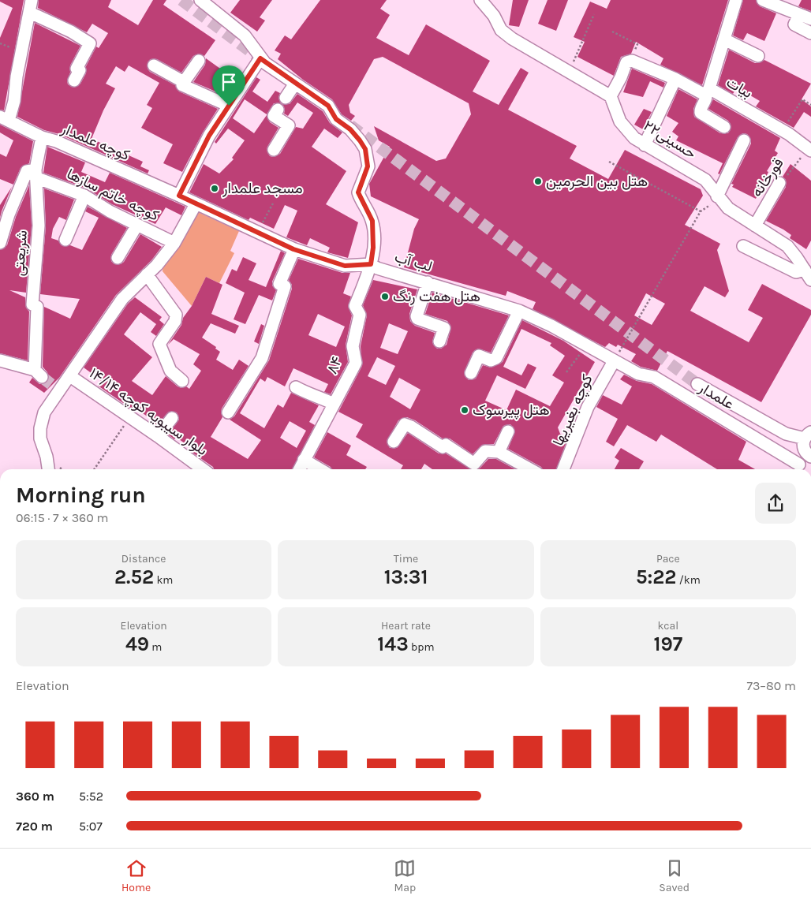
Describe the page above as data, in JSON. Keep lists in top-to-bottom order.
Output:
{
  "streets": {
    "street": [
      "بیات",
      "حسینی۲۲",
      "کوچه علمدار",
      "قورخانه",
      "کوچه خاتم سازها",
      "شریعتی",
      "لب آب",
      "۸۴",
      "علمدار",
      "کوچه بغیریها",
      "بلوار سیبویه کوچه ۱۴/۱۴"
    ]
  },
  "crossings": [
    ["بیات", "قورخانه"],
    ["حسینی۲۲", "قورخانه"],
    ["کوچه علمدار", "شریعتی"],
    ["کوچه علمدار", "لب آب"],
    ["کوچه خاتم سازها", "شریعتی"],
    ["لب آب", "۸۴"],
    ["لب آب", "علمدار"],
    ["لب آب", "کوچه بغیریها"],
    ["علمدار", "کوچه بغیریها"]
  ],
  "places": [
    "هتل بین‌ الحرمین",
    "مسجد علمدار",
    "هتل هفت رنگ",
    "هتل پیرسوک"
  ],
  "page": {
    "heading": ["Morning run", "06:15 · 7 × 360 m"],
    "stats": [
      ["Distance", "2.52 km"],
      ["Time", "13:31"],
      ["Pace", "5:22 /km"],
      ["Elevation", "49 m"],
      ["Heart rate", "143 bpm"],
      ["kcal", "197"]
    ],
    "chart": ["Elevation", "73–80 m"],
    "list": [
      {
        "name": "360 m",
        "note": "5:52"
      },
      {
        "name": "720 m",
        "note": "5:07"
      }
    ],
    "tabs": ["Home", "Map", "Saved"]
  }
}
